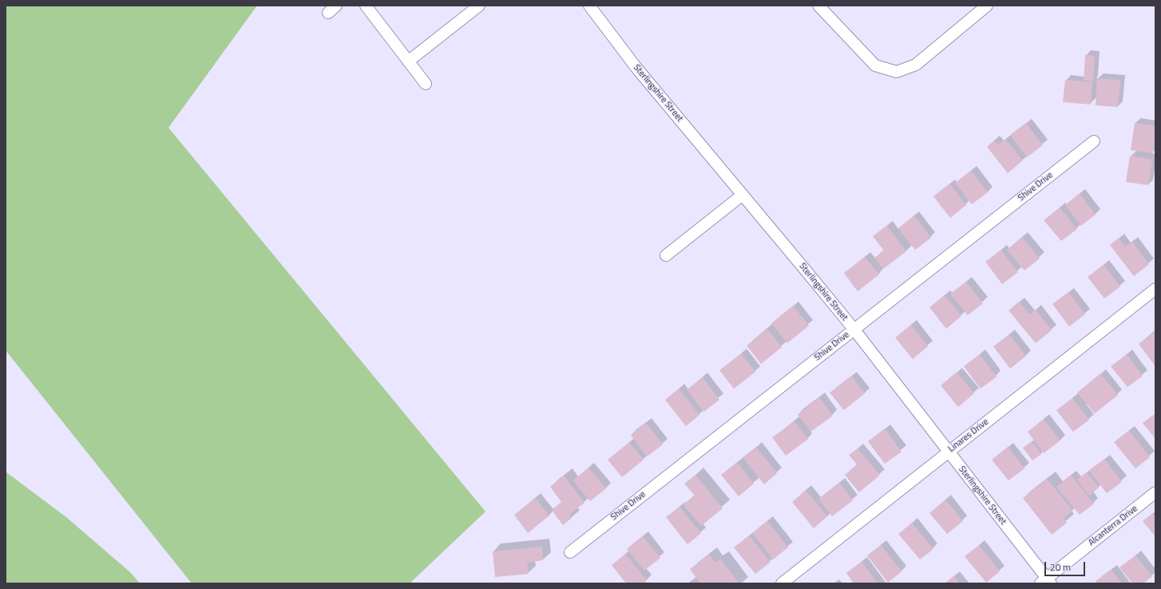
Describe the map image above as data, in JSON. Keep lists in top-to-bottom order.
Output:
{
  "streets": {
    "street": [
      "Sterlingshire Street",
      "Shive Drive",
      "Linares Drive",
      "Alcanterra Drive"
    ]
  },
  "crossings": [
    ["Sterlingshire Street", "Shive Drive"],
    ["Sterlingshire Street", "Linares Drive"],
    ["Sterlingshire Street", "Alcanterra Drive"]
  ],
  "scale_bar": "20 m"
}
